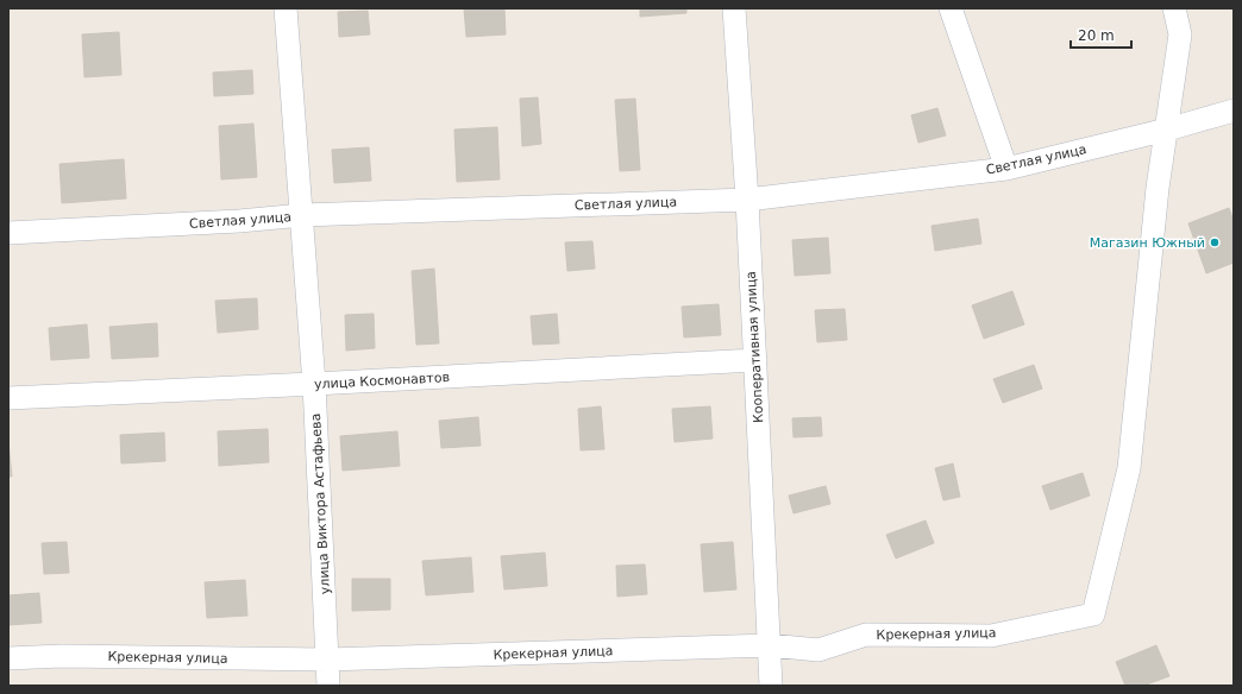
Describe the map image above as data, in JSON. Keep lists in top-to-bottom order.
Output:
{
  "streets": {
    "street": [
      "Светлая улица",
      "Кооперативная улица",
      "улица Космонавтов",
      "улица Виктора Астафьева",
      "Крекерная улица"
    ]
  },
  "crossings": [
    ["Светлая улица", "Кооперативная улица"],
    ["Светлая улица", "улица Виктора Астафьева"],
    ["Светлая улица", "Крекерная улица"],
    ["Кооперативная улица", "улица Космонавтов"],
    ["Кооперативная улица", "Крекерная улица"],
    ["улица Космонавтов", "улица Виктора Астафьева"],
    ["улица Виктора Астафьева", "Крекерная улица"]
  ],
  "places": ["Магазин Южный"],
  "scale_bar": "20 m"
}
